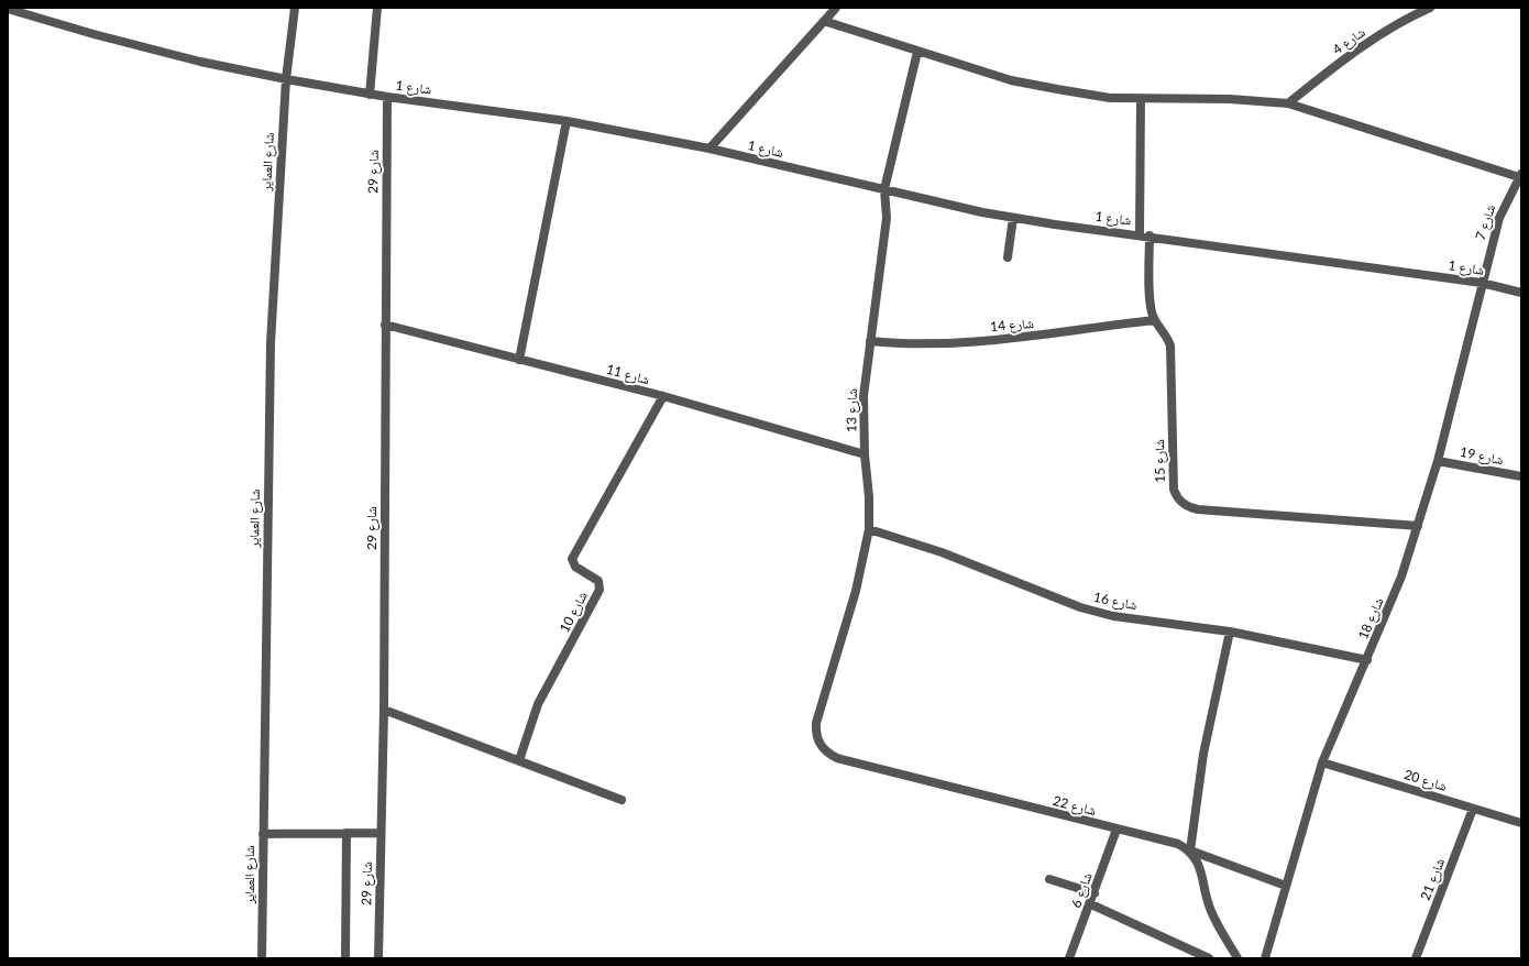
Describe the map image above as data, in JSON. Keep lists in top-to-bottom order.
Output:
{
  "streets": {
    "street": [
      "شارع 4",
      "شارع 1",
      "شارع العماير",
      "شارع 29",
      "شارع 7",
      "شارع 14",
      "شارع 11",
      "شارع 13",
      "شارع 19",
      "شارع 15",
      "شارع 16",
      "شارع 10",
      "شارع 18",
      "شارع 20",
      "شارع 22",
      "شارع 21",
      "شارع 6"
    ]
  },
  "crossings": [
    ["شارع 1", "شارع العماير"],
    ["شارع 1", "شارع 29"],
    ["شارع 1", "شارع 7"],
    ["شارع 1", "شارع 13"],
    ["شارع 1", "شارع 15"],
    ["شارع 1", "شارع 18"],
    ["شارع 29", "شارع 11"],
    ["شارع 7", "شارع 18"],
    ["شارع 14", "شارع 13"],
    ["شارع 14", "شارع 15"],
    ["شارع 11", "شارع 13"],
    ["شارع 11", "شارع 10"],
    ["شارع 13", "شارع 16"],
    ["شارع 13", "شارع 22"],
    ["شارع 19", "شارع 18"],
    ["شارع 15", "شارع 18"],
    ["شارع 16", "شارع 18"],
    ["شارع 18", "شارع 20"],
    ["شارع 18", "شارع 22"],
    ["شارع 20", "شارع 21"],
    ["شارع 22", "شارع 6"]
  ]
}
